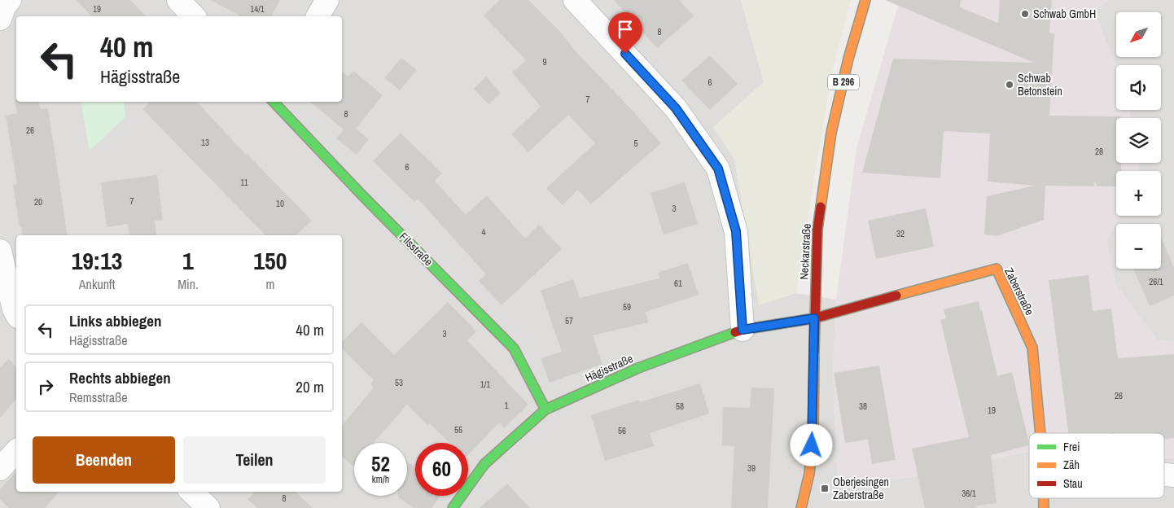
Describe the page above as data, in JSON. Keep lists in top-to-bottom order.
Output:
{
  "streets": {
    "street": [
      "B 296",
      "Filsstraße",
      "Neckarstraße",
      "Zaberstraße",
      "Hägisstraße"
    ]
  },
  "crossings": [
    ["Filsstraße", "Hägisstraße"],
    ["Neckarstraße", "Zaberstraße"],
    ["Neckarstraße", "Hägisstraße"],
    ["Zaberstraße", "Hägisstraße"]
  ],
  "places": {
    "other": ["Schwab GmbH", "Schwab Betonstein"],
    "transit": ["Oberjesingen Zaberstraße"]
  },
  "house_numbers": [
    "19",
    "14/1",
    "8",
    "9",
    "6",
    "7",
    "8",
    "26",
    "13",
    "5",
    "28",
    "6",
    "11",
    "7",
    "20",
    "10",
    "3",
    "4",
    "32",
    "26/1",
    "61",
    "59",
    "57",
    "3",
    "53",
    "1/1",
    "26",
    "1",
    "58",
    "38",
    "19",
    "55",
    "56",
    "39",
    "36/1",
    "8"
  ],
  "legend": ["Frei", "Zäh", "Stau"],
  "north": "bottom left",
  "page": {
    "map_buttons": ["+", "−"],
    "turn": ["40 m", "Hägisstraße"],
    "eta": [
      "19:13",
      "Ankunft",
      "1",
      "Min.",
      "150",
      "m"
    ],
    "list": [
      {
        "name": "Links abbiegen",
        "note": "Hägisstraße",
        "value": "40 m"
      },
      {
        "name": "Rechts abbiegen",
        "note": "Remsstraße",
        "value": "20 m"
      }
    ],
    "buttons": ["Beenden", "Teilen"],
    "speed": "52 km/h",
    "limit": "60"
  }
}
